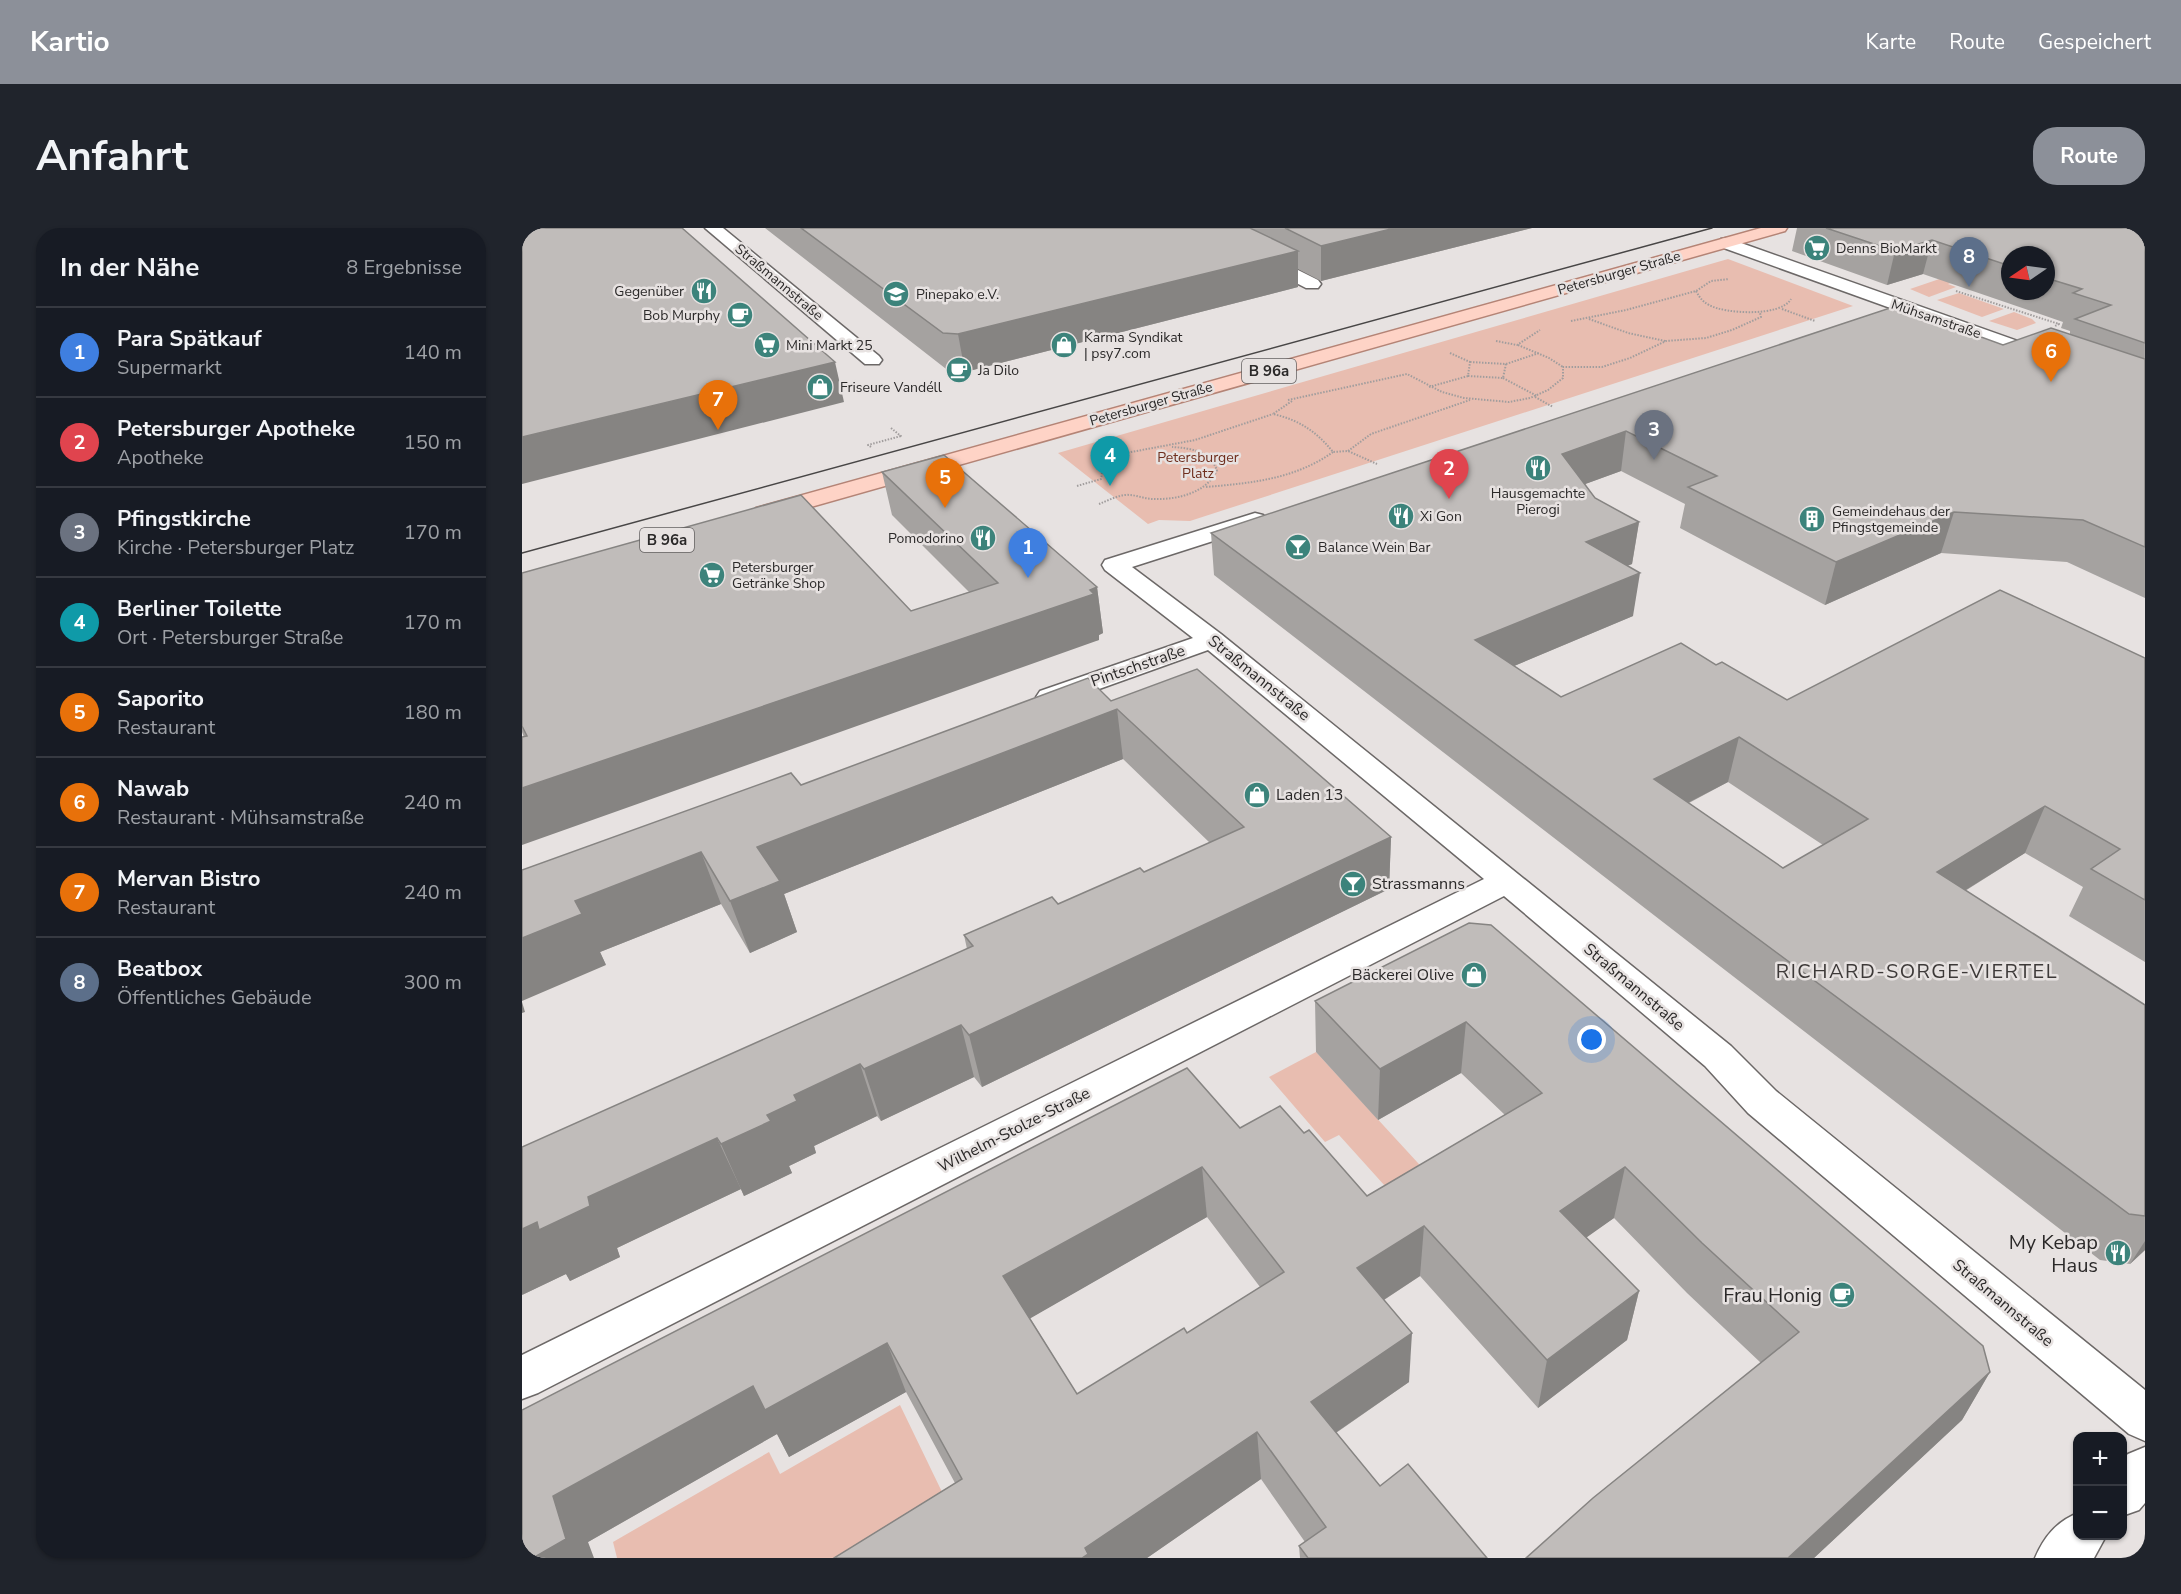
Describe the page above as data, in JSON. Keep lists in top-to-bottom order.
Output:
{
  "streets": {
    "main road": ["Petersburger Straße", "B 96a"],
    "street": [
      "Straßmannstraße",
      "Mühsamstraße",
      "Pintschstraße",
      "Wilhelm-Stolze-Straße"
    ]
  },
  "crossings": [
    ["Petersburger Straße", "Mühsamstraße"],
    ["Straßmannstraße", "Pintschstraße"],
    ["Straßmannstraße", "Wilhelm-Stolze-Straße"]
  ],
  "districts": ["RICHARD-SORGE-VIERTEL"],
  "parks": ["Petersburger Platz"],
  "places": {
    "supermarket": ["Denns BioMarkt", "Mini Markt 25", "Petersburger Getränke Shop"],
    "restaurant": [
      "Gegenüber",
      "Hausgemachte Pierogi",
      "Xi Gon",
      "Pomodorino",
      "My Kebap Haus"
    ],
    "school or university": ["Pinepako e.V."],
    "cafe": ["Bob Murphy", "Ja Dilo", "Frau Honig"],
    "shop": [
      "Karma Syndikat | psy7.com",
      "Friseure Vandéll",
      "Laden 13",
      "Bäckerei Olive"
    ],
    "building": ["Gemeindehaus der Pfingstgemeinde"],
    "bar": ["Balance Wein Bar", "Strassmanns"]
  },
  "north": "left",
  "page": {
    "header": "Kartio",
    "nav": ["Karte", "Route", "Gespeichert"],
    "buttons": "Route",
    "title": "Anfahrt",
    "heading": ["In der Nähe", "8 Ergebnisse"],
    "pins": [
      "8",
      "6",
      "7",
      "3",
      "4",
      "2",
      "5",
      "1"
    ],
    "list": [
      {
        "mark": "1",
        "name": "Para Spätkauf",
        "note": "Supermarkt",
        "value": "140 m"
      },
      {
        "mark": "2",
        "name": "Petersburger Apotheke",
        "note": "Apotheke",
        "value": "150 m"
      },
      {
        "mark": "3",
        "name": "Pfingstkirche",
        "note": "Kirche · Petersburger Platz",
        "value": "170 m"
      },
      {
        "mark": "4",
        "name": "Berliner Toilette",
        "note": "Ort · Petersburger Straße",
        "value": "170 m"
      },
      {
        "mark": "5",
        "name": "Saporito",
        "note": "Restaurant",
        "value": "180 m"
      },
      {
        "mark": "6",
        "name": "Nawab",
        "note": "Restaurant · Mühsamstraße",
        "value": "240 m"
      },
      {
        "mark": "7",
        "name": "Mervan Bistro",
        "note": "Restaurant",
        "value": "240 m"
      },
      {
        "mark": "8",
        "name": "Beatbox",
        "note": "Öffentliches Gebäude",
        "value": "300 m"
      }
    ],
    "map_buttons": ["+", "−"]
  }
}
